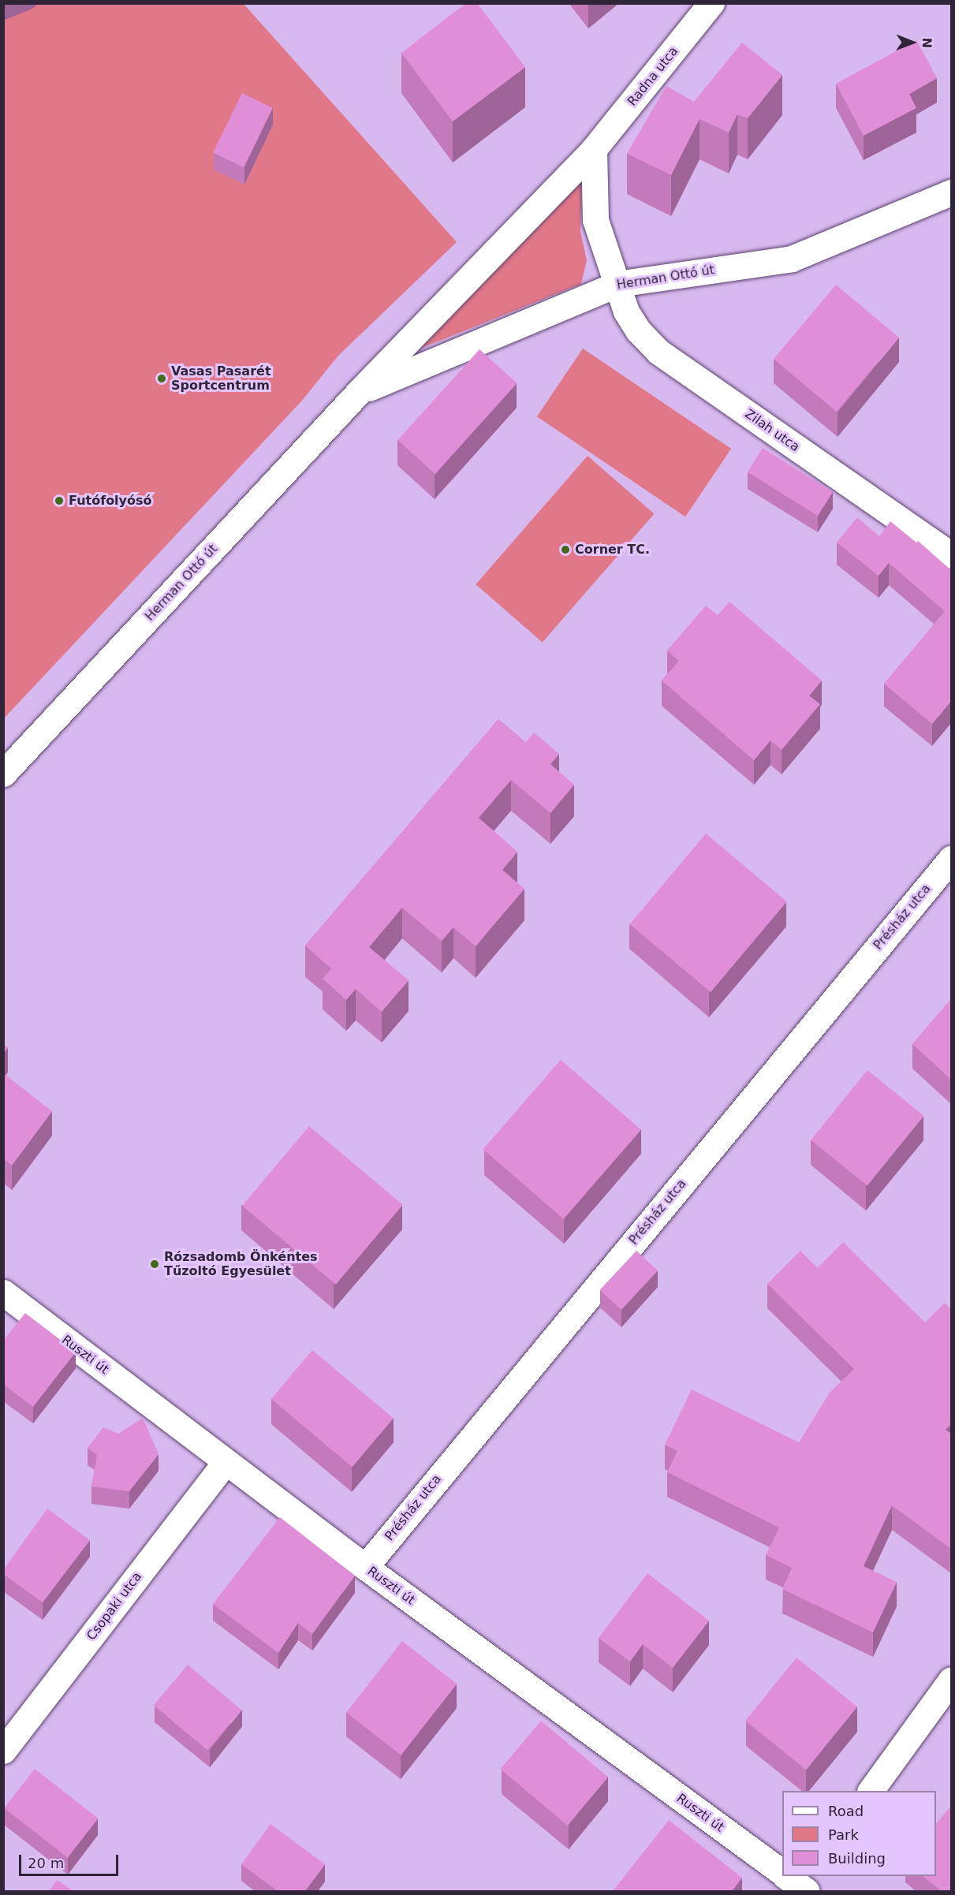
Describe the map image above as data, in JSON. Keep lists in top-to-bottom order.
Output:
{
  "streets": {
    "street": [
      "Radna utca",
      "Herman Ottó út",
      "Zilah utca",
      "Présház utca",
      "Ruszti út",
      "Csopaki utca"
    ]
  },
  "crossings": [
    ["Radna utca", "Herman Ottó út"],
    ["Herman Ottó út", "Zilah utca"],
    ["Présház utca", "Ruszti út"],
    ["Ruszti út", "Csopaki utca"]
  ],
  "places": [
    "Vasas Pasarét Sportcentrum",
    "Futófolyósó",
    "Corner TC.",
    "Rózsadomb Önkéntes Tűzoltó Egyesület"
  ],
  "legend": ["Road", "Park", "Building"],
  "scale_bar": "20 m",
  "north": "right"
}
